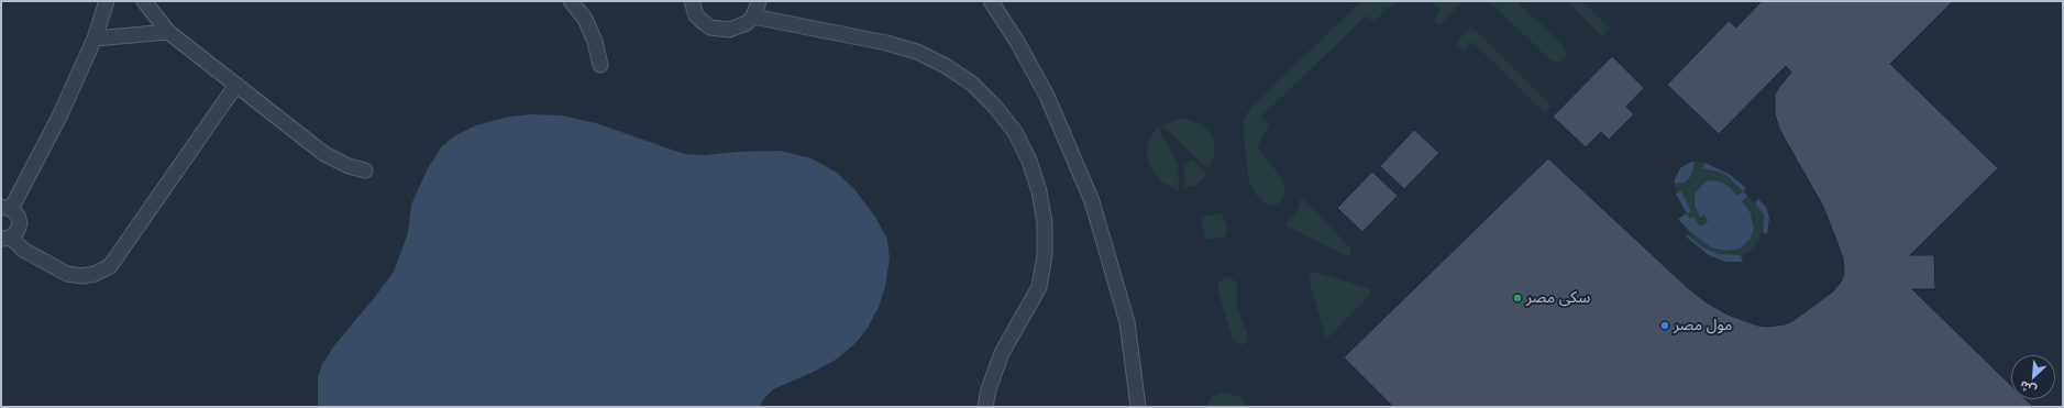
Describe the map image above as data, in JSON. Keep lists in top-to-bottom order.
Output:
{
  "places": ["سكى مصر", "مول مصر"],
  "north": "bottom left"
}
